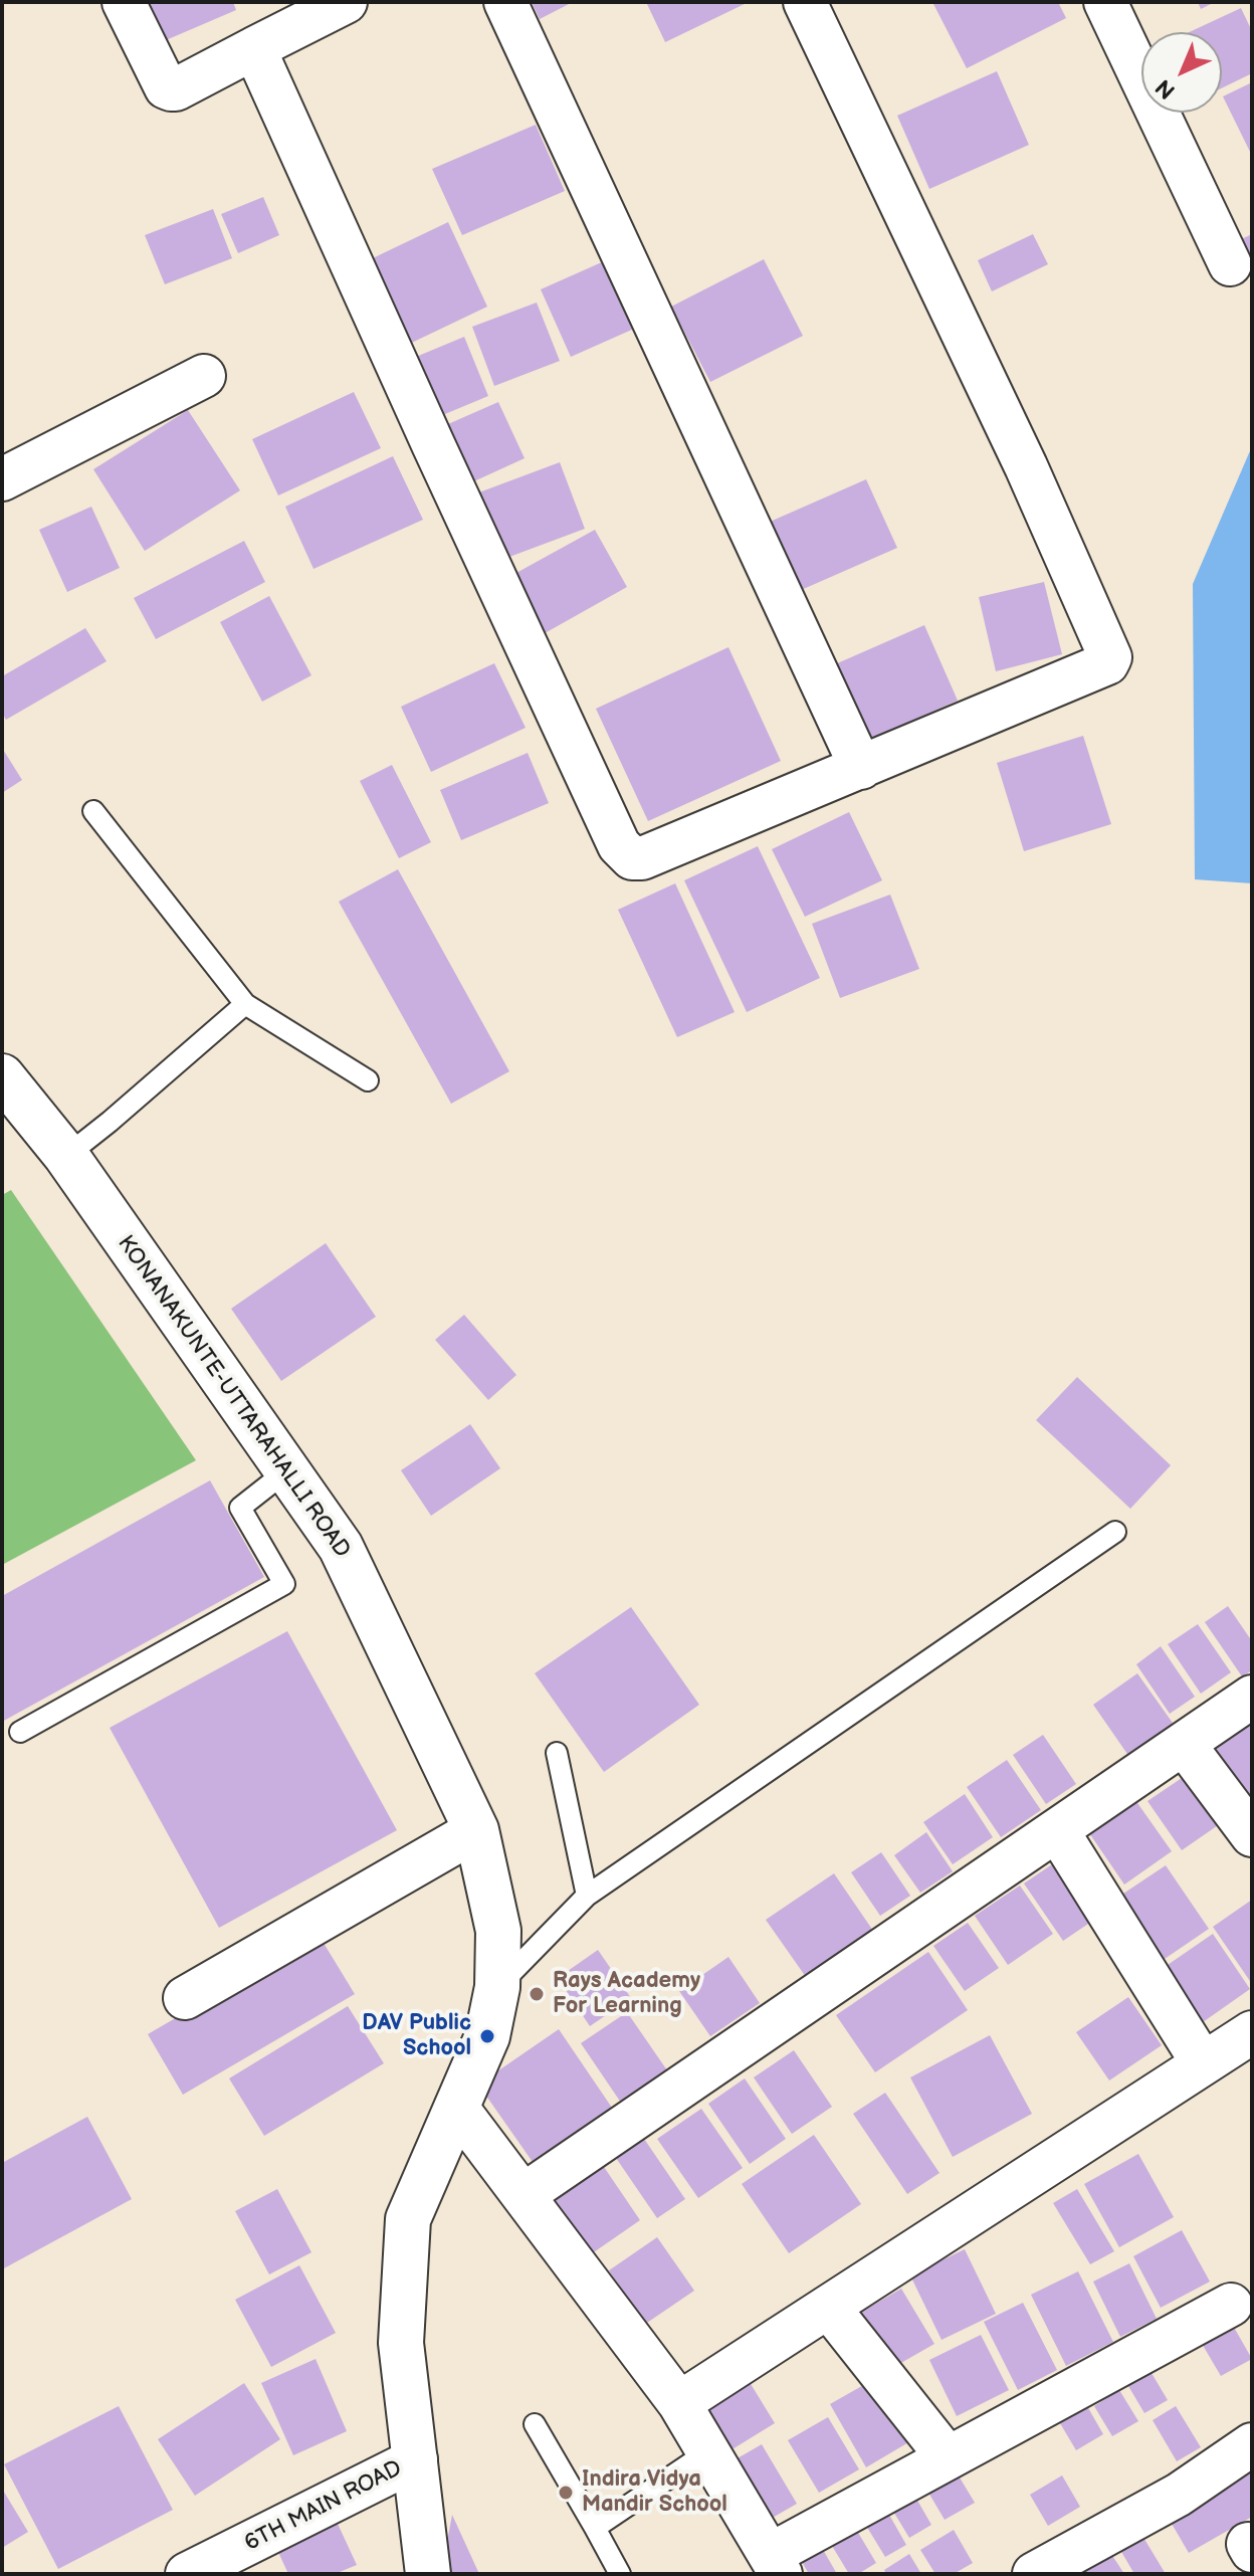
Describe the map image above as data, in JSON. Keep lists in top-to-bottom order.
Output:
{
  "streets": {
    "main road": ["KONANAKUNTE-UTTARAHALLI ROAD"],
    "street": ["6TH MAIN ROAD"]
  },
  "crossings": [
    ["KONANAKUNTE-UTTARAHALLI ROAD", "6TH MAIN ROAD"]
  ],
  "places": ["Rays Academy For Learning", "DAV Public School", "Indira Vidya Mandir School"],
  "north": "bottom left"
}
